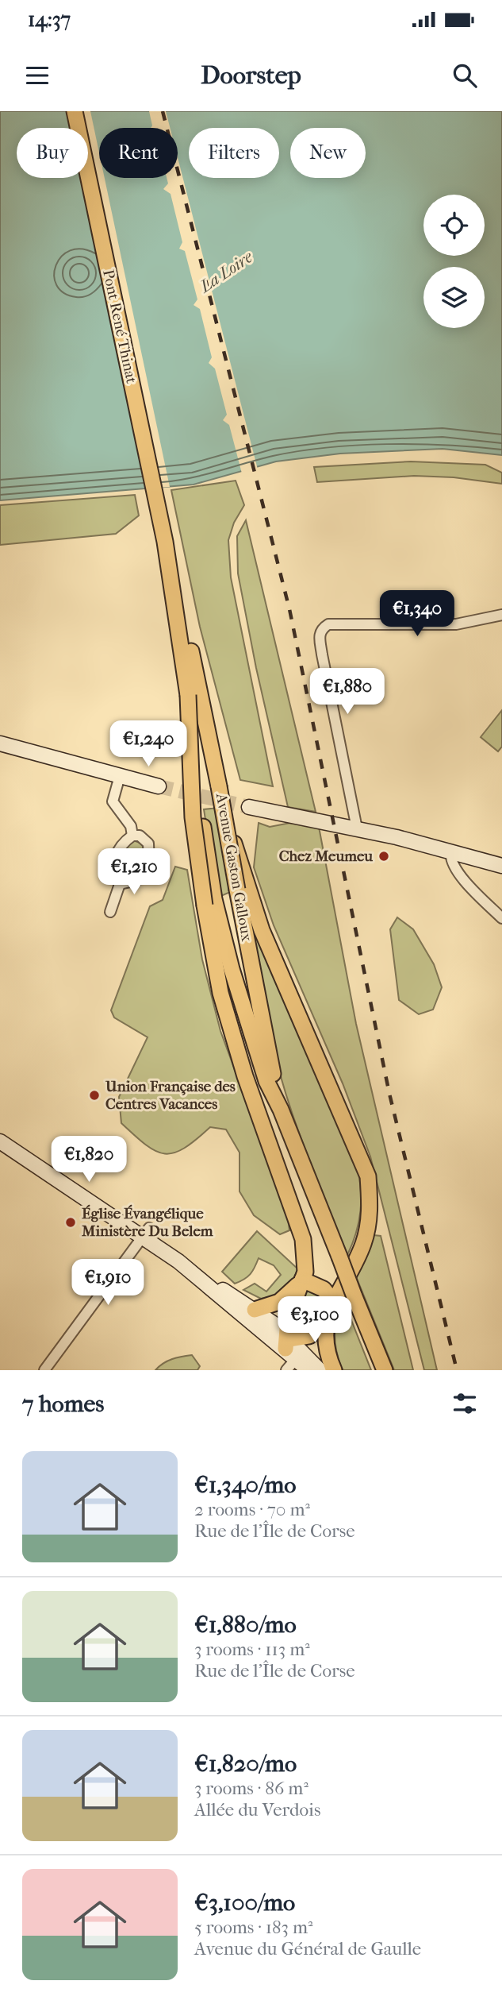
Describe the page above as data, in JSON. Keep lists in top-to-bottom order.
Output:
{
  "streets": {
    "main road": ["Pont René Thinat", "Avenue Gaston Galloux"]
  },
  "crossings": [
    ["Pont René Thinat", "Avenue Gaston Galloux"]
  ],
  "water": ["La Loire"],
  "places": ["Chez Meumeu", "Union Française des Centres Vacances", "Église Évangélique Ministère Du Belem"],
  "page": {
    "status": "14:37",
    "header": "Doorstep",
    "chip": [
      "Buy",
      "Rent",
      "Filters",
      "New"
    ],
    "price": [
      "€1,340",
      "€1,880",
      "€1,240",
      "€1,210",
      "€1,820",
      "€1,910",
      "€3,100"
    ],
    "heading": "7 homes",
    "list": [
      {
        "name": "€1,340/mo",
        "note": "2 rooms · 70 m² · Rue de l'Île de Corse"
      },
      {
        "name": "€1,880/mo",
        "note": "3 rooms · 113 m² · Rue de l'Île de Corse"
      },
      {
        "name": "€1,820/mo",
        "note": "3 rooms · 86 m² · Allée du Verdois"
      },
      {
        "name": "€3,100/mo",
        "note": "5 rooms · 183 m² · Avenue du Général de Gaulle"
      }
    ]
  }
}
